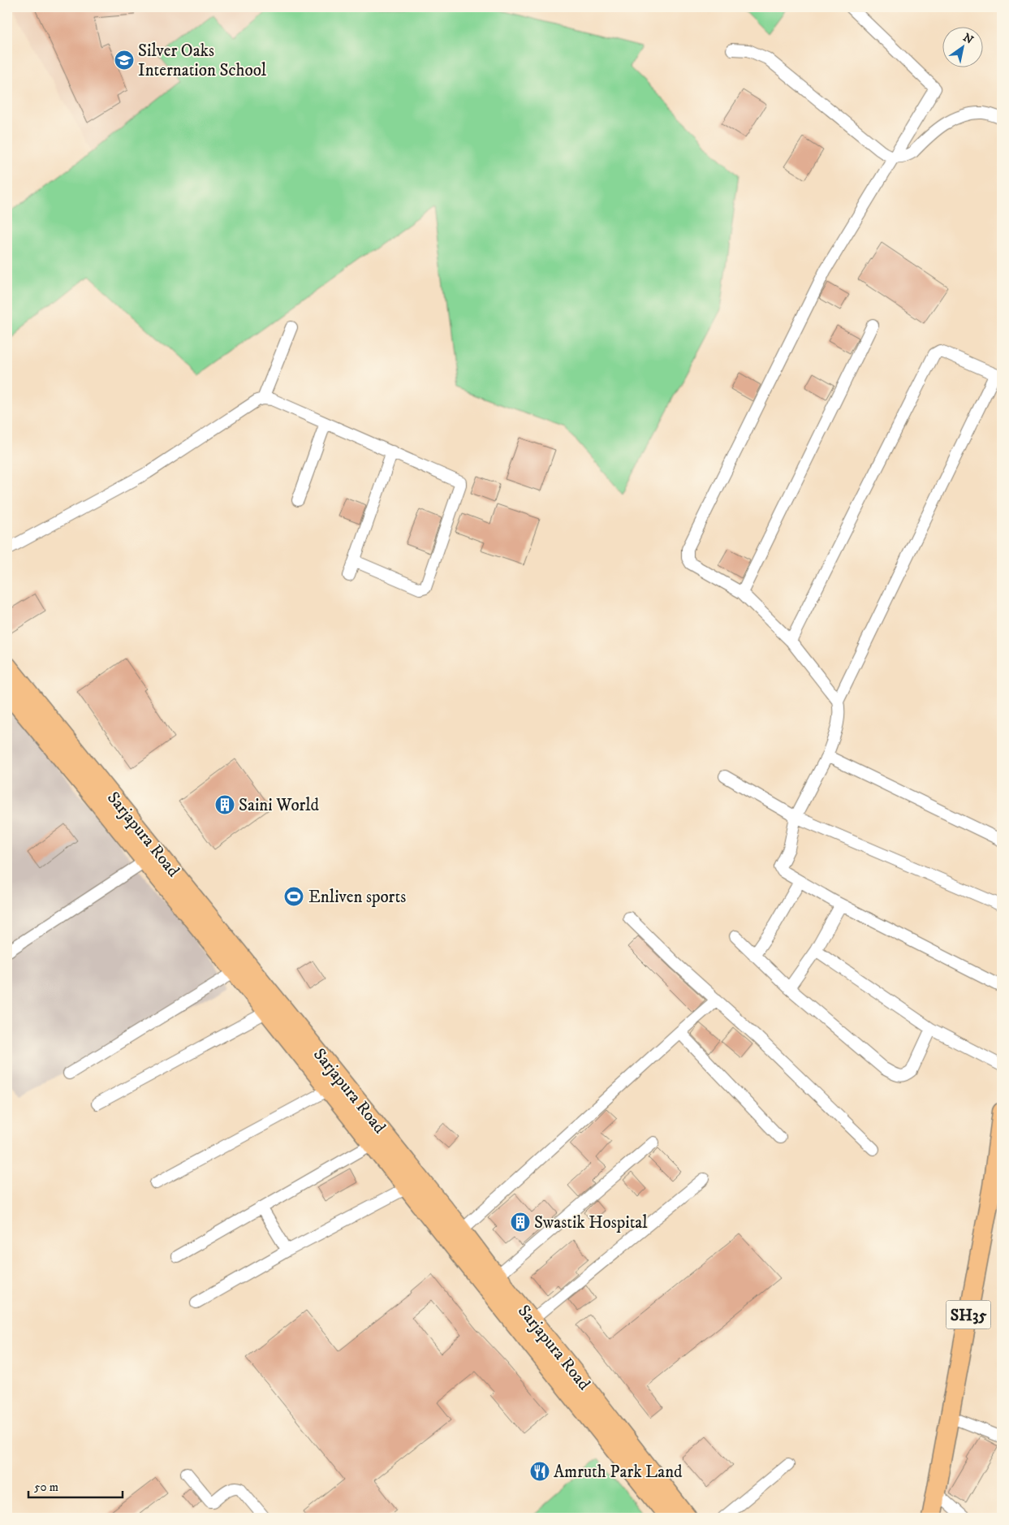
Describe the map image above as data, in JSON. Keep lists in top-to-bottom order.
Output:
{
  "streets": {
    "main road": ["Sarjapura Road", "SH35"]
  },
  "places": {
    "school or university": ["Silver Oaks Internation School"],
    "building": ["Saini World", "Swastik Hospital"],
    "sports": ["Enliven sports"],
    "restaurant": ["Amruth Park Land"]
  },
  "scale_bar": "50 m",
  "north": "top right"
}
